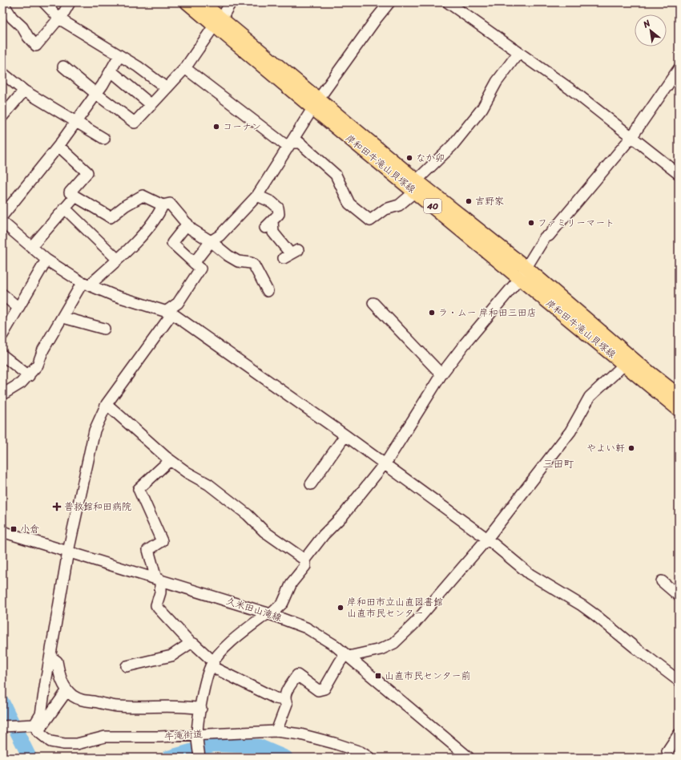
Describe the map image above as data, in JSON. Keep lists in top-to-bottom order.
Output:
{
  "streets": {
    "main road": ["岸和田牛滝山貝塚線", "40"],
    "street": ["久米田山滝線", "牛滝街道"]
  },
  "districts": ["三田町"],
  "places": {
    "other": [
      "コーナン",
      "なか卯",
      "吉野家",
      "ファミリーマート",
      "ラ・ムー 岸和田三田店",
      "やよい軒",
      "岸和田市立山直図書館 山直市民センター"
    ],
    "health": ["普救館和田病院"],
    "transit": ["小倉", "山直市民センター前"]
  },
  "north": "top left"
}
